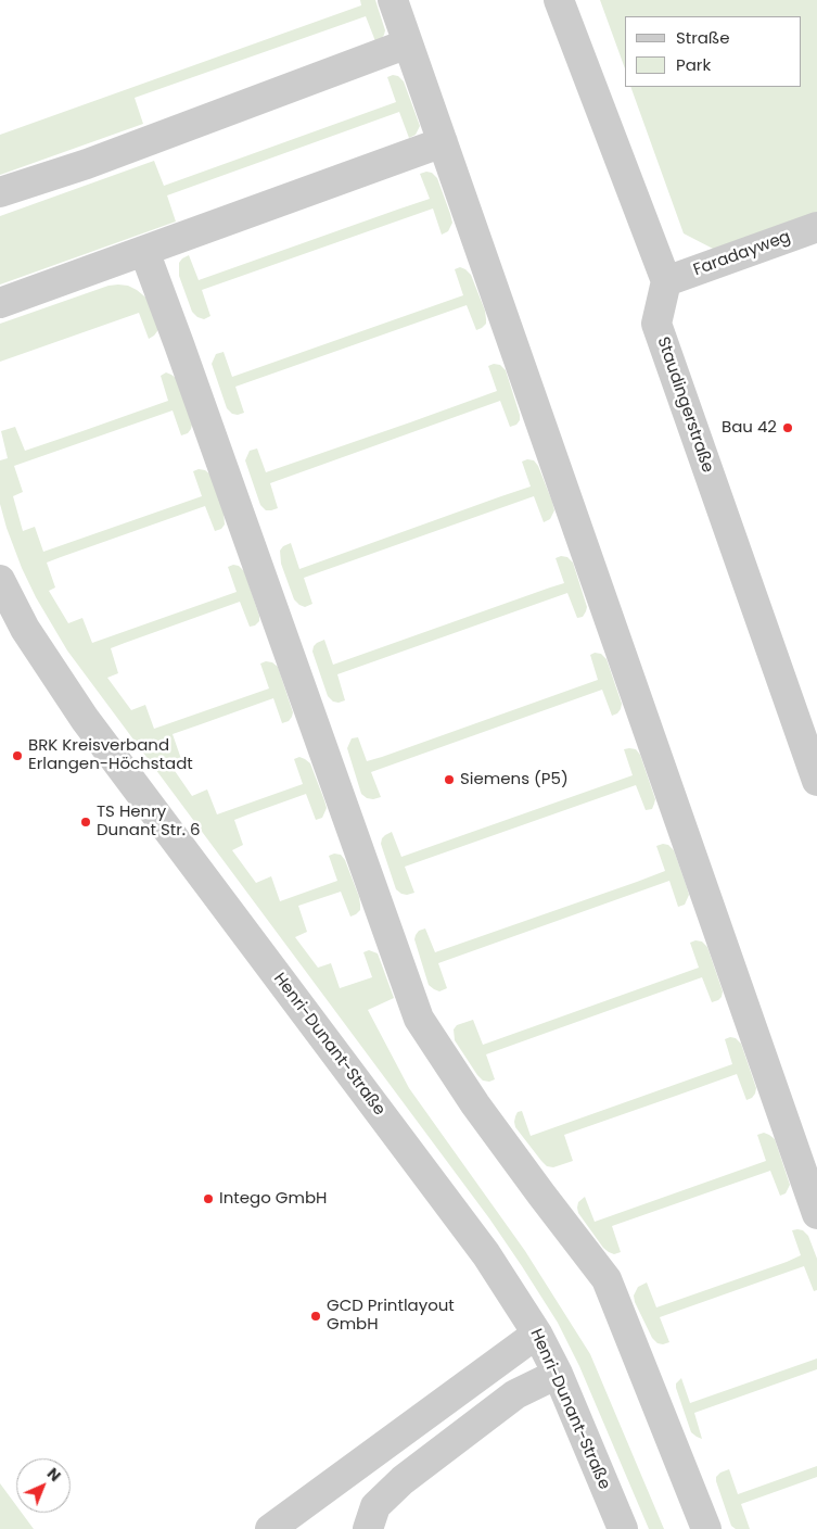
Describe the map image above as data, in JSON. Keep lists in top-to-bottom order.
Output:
{
  "streets": {
    "street": ["Faradayweg", "Staudingerstraße", "Henri-Dunant-Straße"]
  },
  "crossings": [
    ["Faradayweg", "Staudingerstraße"]
  ],
  "places": [
    "Bau 42",
    "BRK Kreisverband Erlangen-Höchstadt",
    "Siemens (P5)",
    "TS Henry Dunant Str. 6",
    "Intego GmbH",
    "GCD Printlayout GmbH"
  ],
  "legend": ["Straße", "Park"],
  "north": "top right"
}
